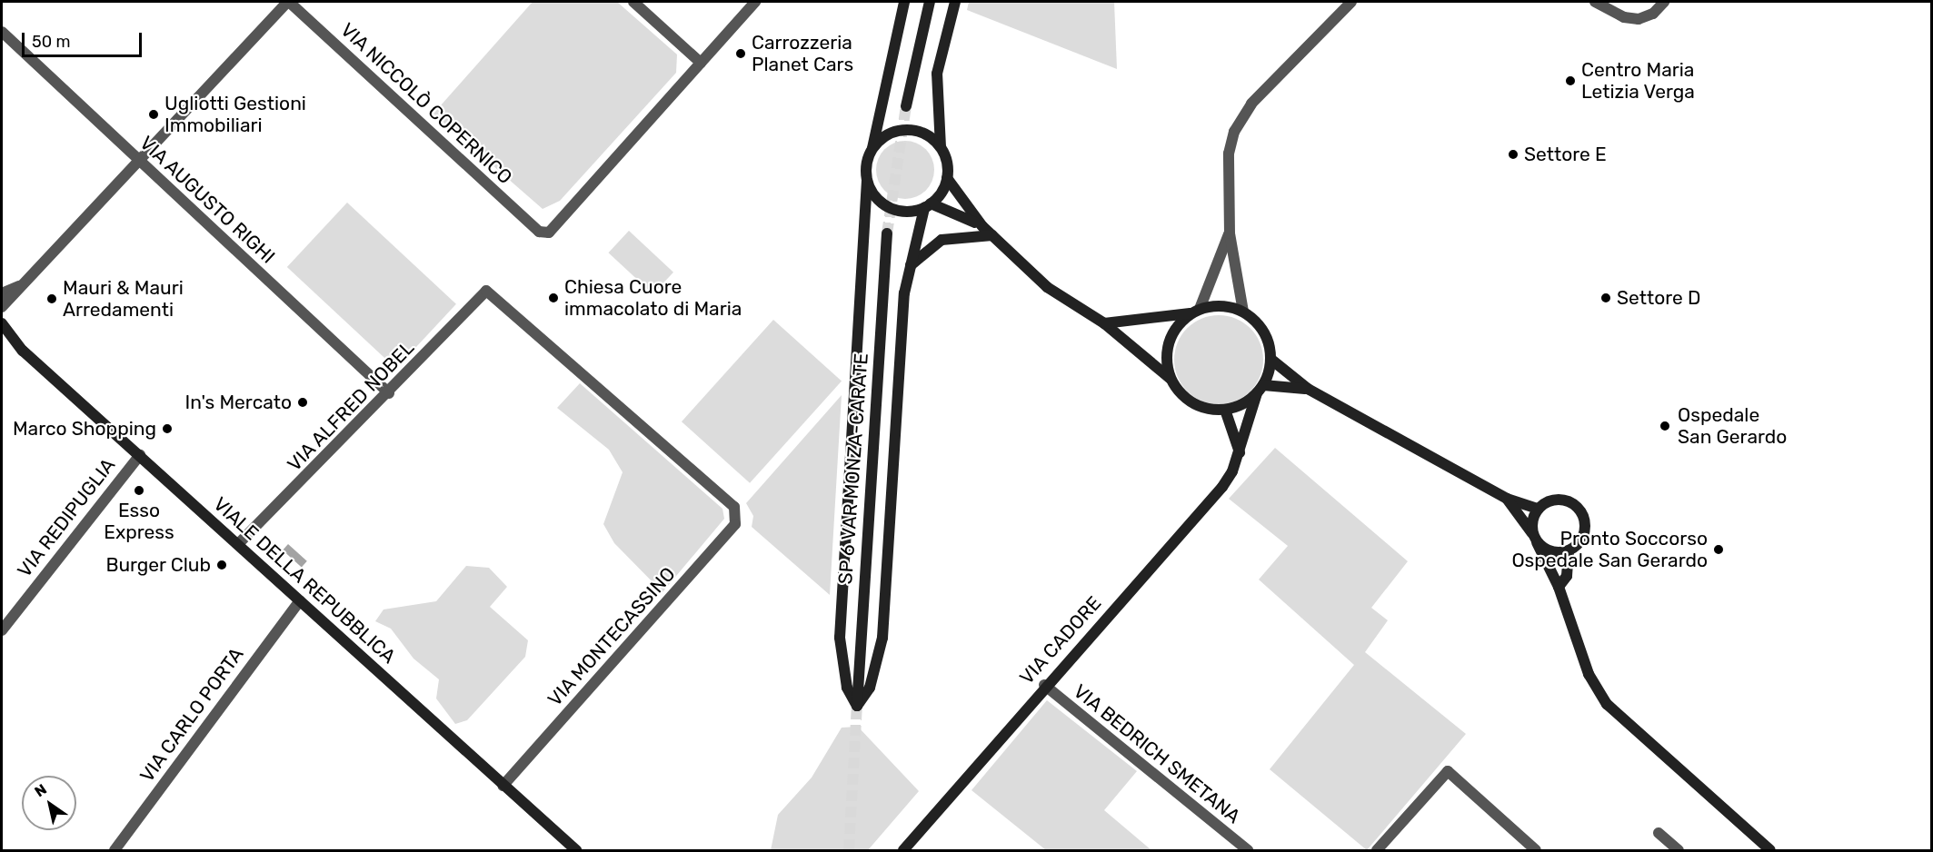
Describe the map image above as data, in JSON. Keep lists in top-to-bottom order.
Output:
{
  "streets": {
    "street": [
      "VIA NICCOLÒ COPERNICO",
      "VIA AUGUSTO RIGHI",
      "VIA ALFRED NOBEL",
      "SP 6 VAR MONZA-CARATE",
      "VIA REDIPUGLIA",
      "VIALE DELLA REPUBBLICA",
      "VIA MONTECASSINO",
      "VIA CADORE",
      "VIA CARLO PORTA",
      "VIA BEDRICH SMETANA"
    ]
  },
  "crossings": [
    ["VIA AUGUSTO RIGHI", "VIA ALFRED NOBEL"],
    ["VIA ALFRED NOBEL", "VIALE DELLA REPUBBLICA"],
    ["VIA ALFRED NOBEL", "VIA MONTECASSINO"],
    ["VIA REDIPUGLIA", "VIALE DELLA REPUBBLICA"],
    ["VIALE DELLA REPUBBLICA", "VIA MONTECASSINO"],
    ["VIALE DELLA REPUBBLICA", "VIA CARLO PORTA"],
    ["VIA CADORE", "VIA BEDRICH SMETANA"]
  ],
  "places": [
    "Carrozzeria Planet Cars",
    "Centro Maria Letizia Verga",
    "Ugliotti Gestioni Immobiliari",
    "Settore E",
    "Chiesa Cuore immacolato di Maria",
    "Settore D",
    "Mauri & Mauri Arredamenti",
    "In's Mercato",
    "Ospedale San Gerardo",
    "Marco Shopping",
    "Esso Express",
    "Pronto Soccorso Ospedale San Gerardo",
    "Burger Club"
  ],
  "scale_bar": "50 m",
  "north": "top left"
}
